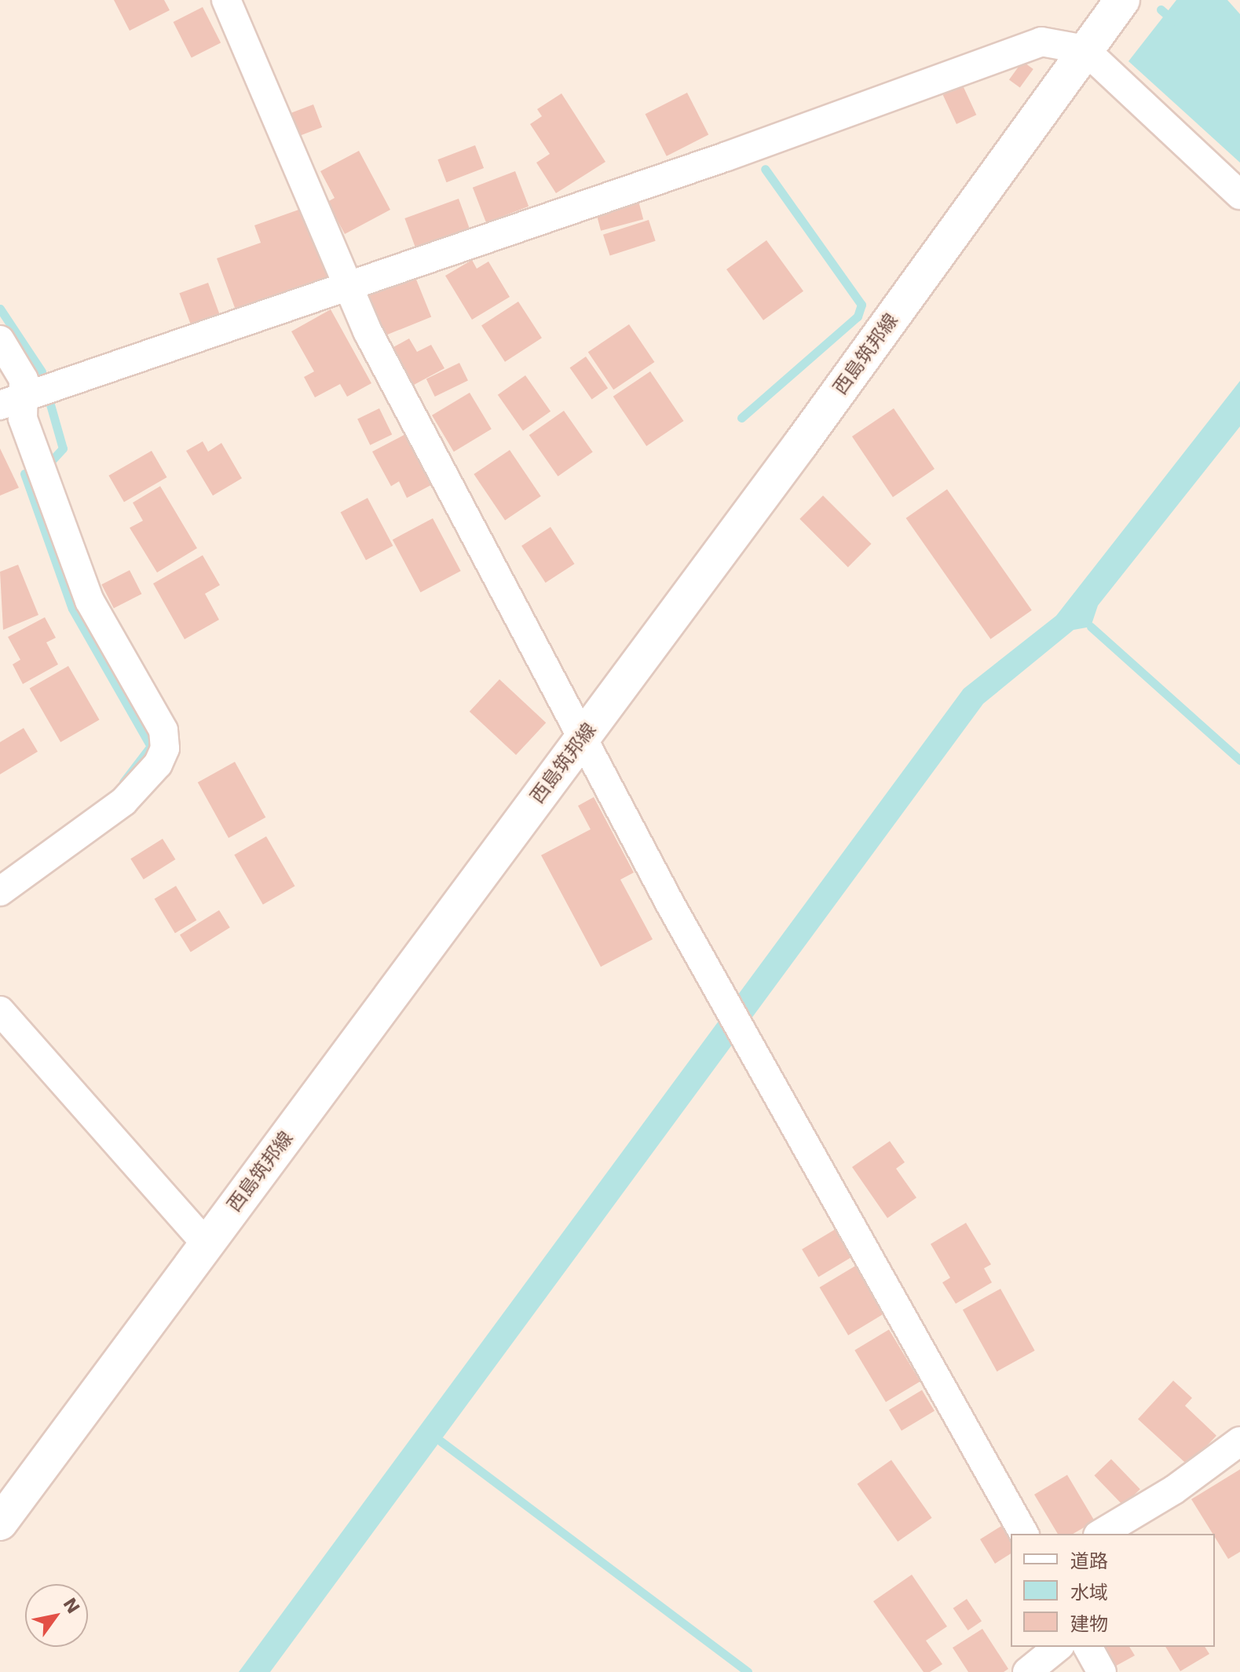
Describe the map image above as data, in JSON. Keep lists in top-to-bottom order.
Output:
{
  "streets": {
    "main road": ["西島筑邦線"]
  },
  "legend": ["道路", "水域", "建物"],
  "north": "top right"
}
